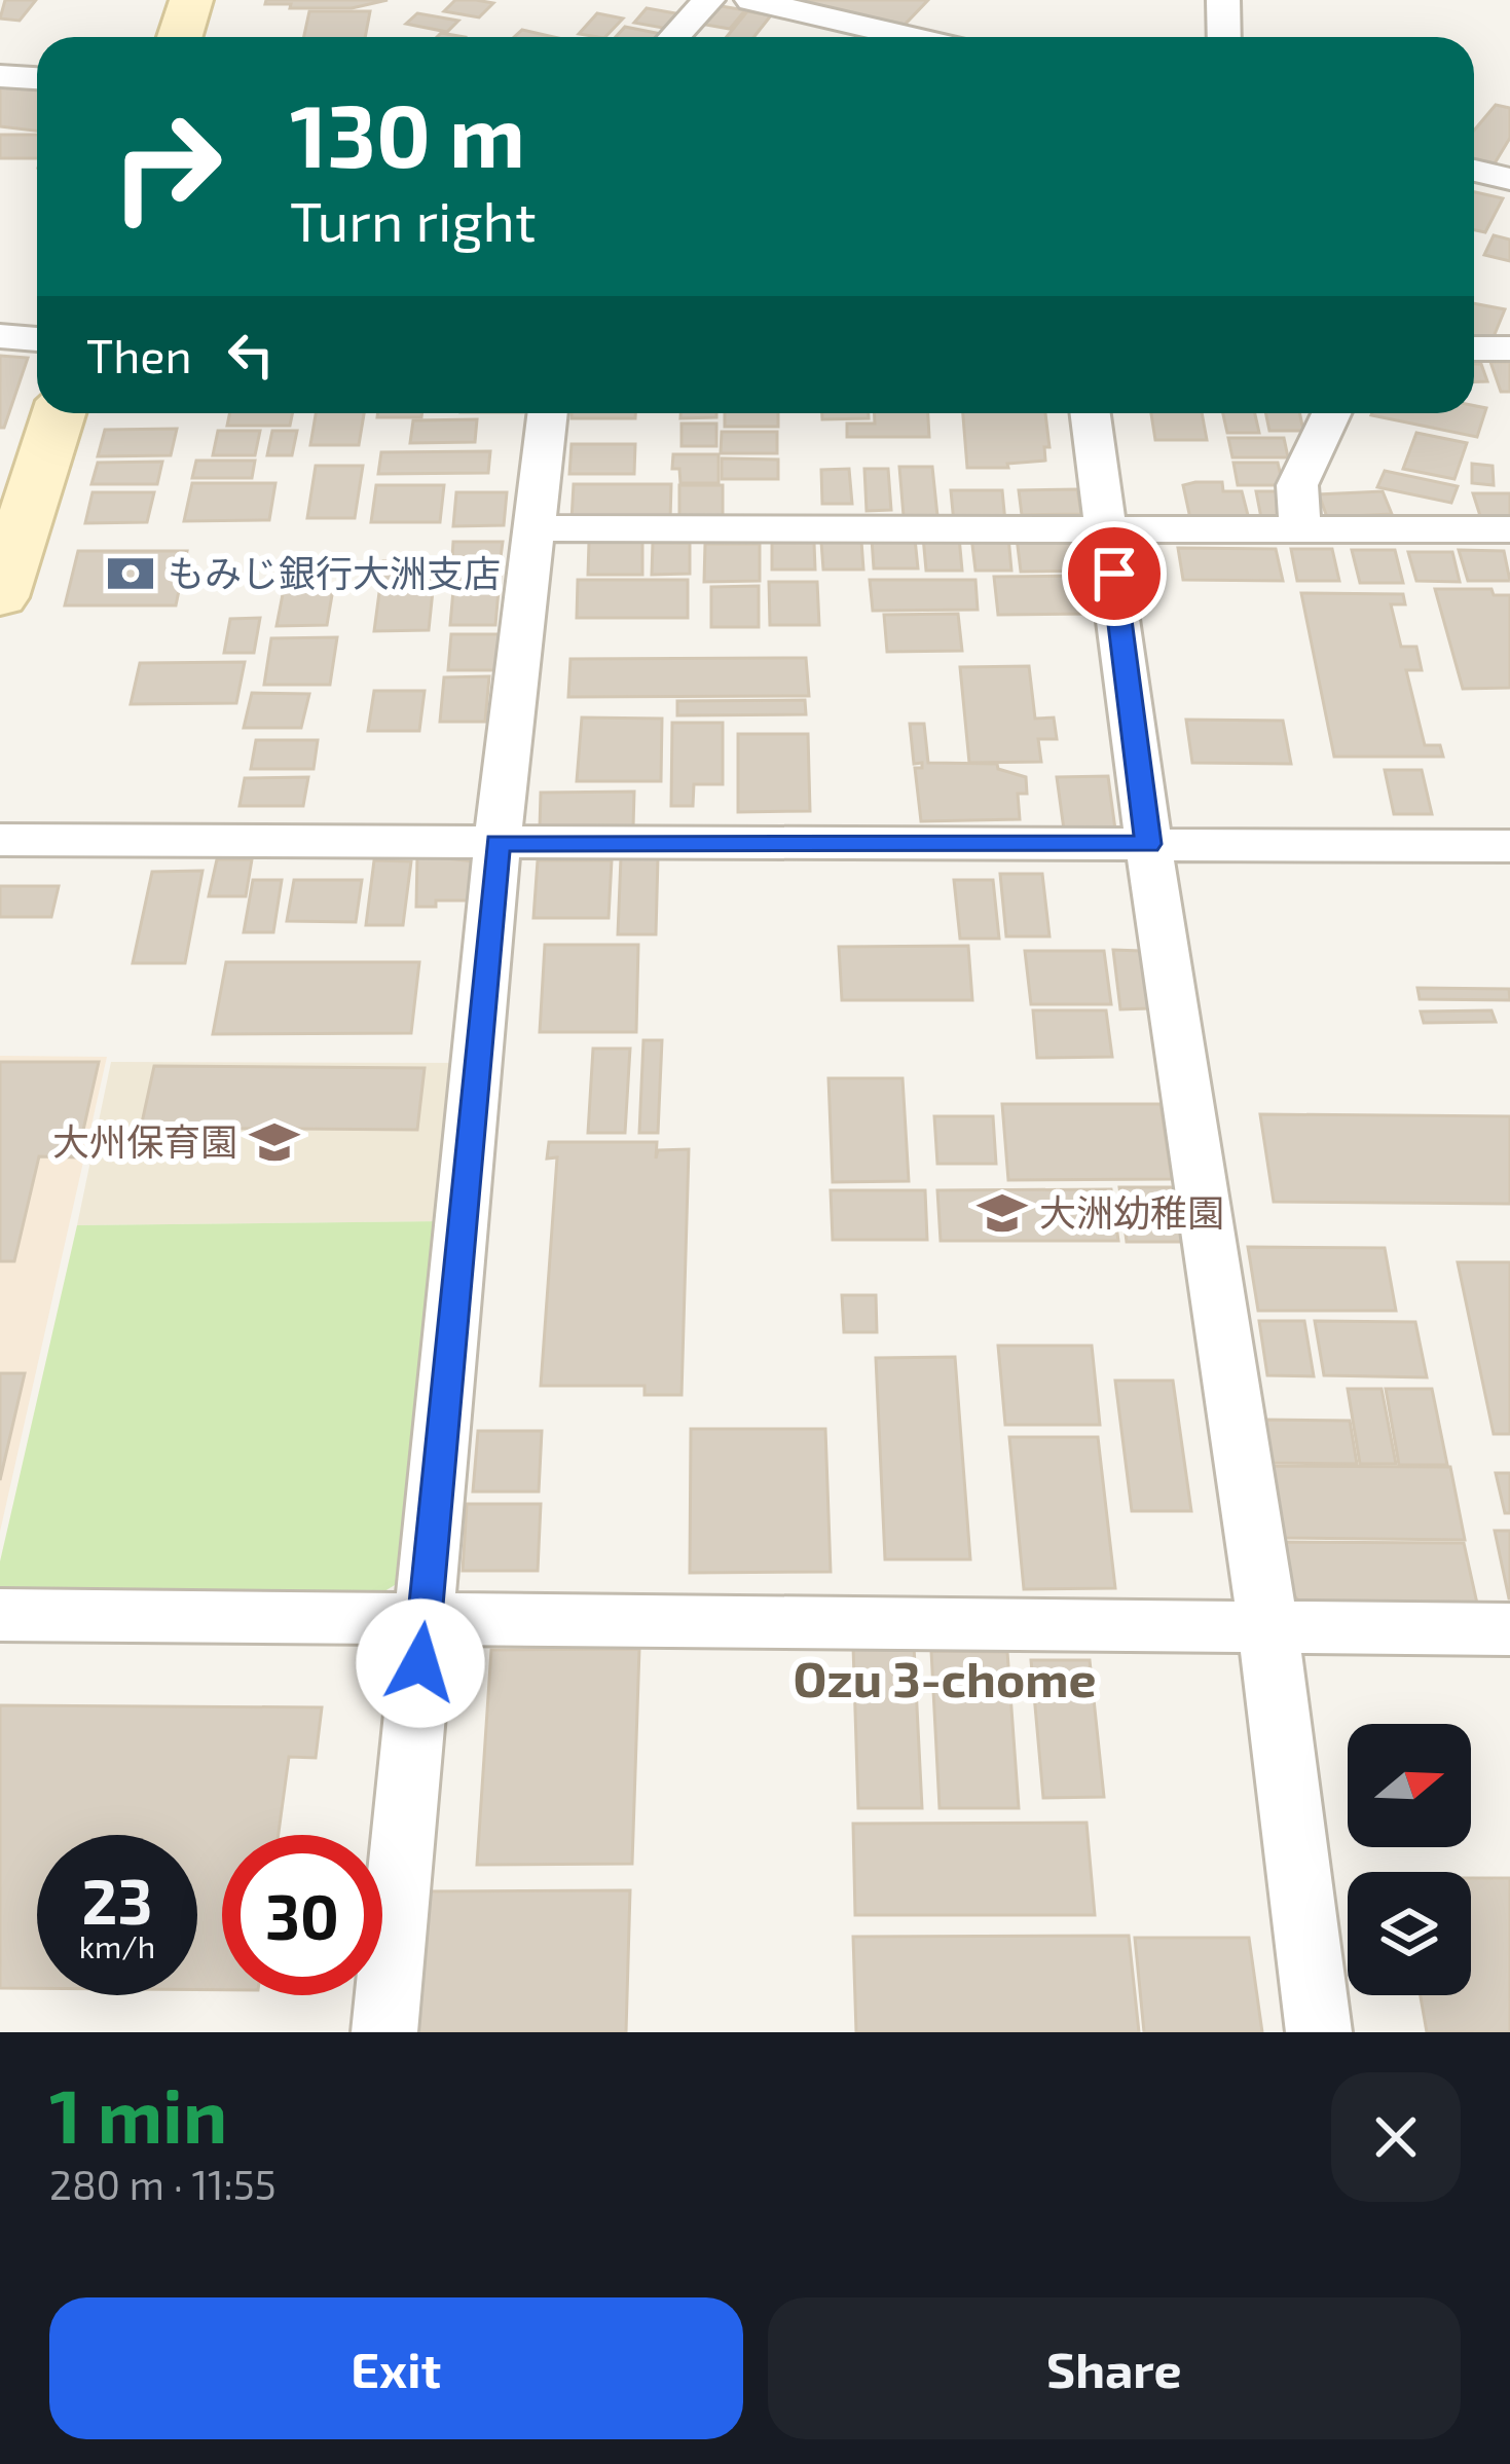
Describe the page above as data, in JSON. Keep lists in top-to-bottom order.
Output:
{
  "districts": ["Ozu 3-chome"],
  "places": {
    "bank": ["もみじ銀行大洲支店"],
    "school or university": ["大州保育園", "大洲幼稚園"]
  },
  "north": "right",
  "page": {
    "turn": ["130 m", "Turn right"],
    "then": "Then",
    "speed": "23 km/h",
    "limit": "30",
    "heading": ["1 min", "280 m · 11:55"],
    "buttons": ["Exit", "Share"]
  }
}
